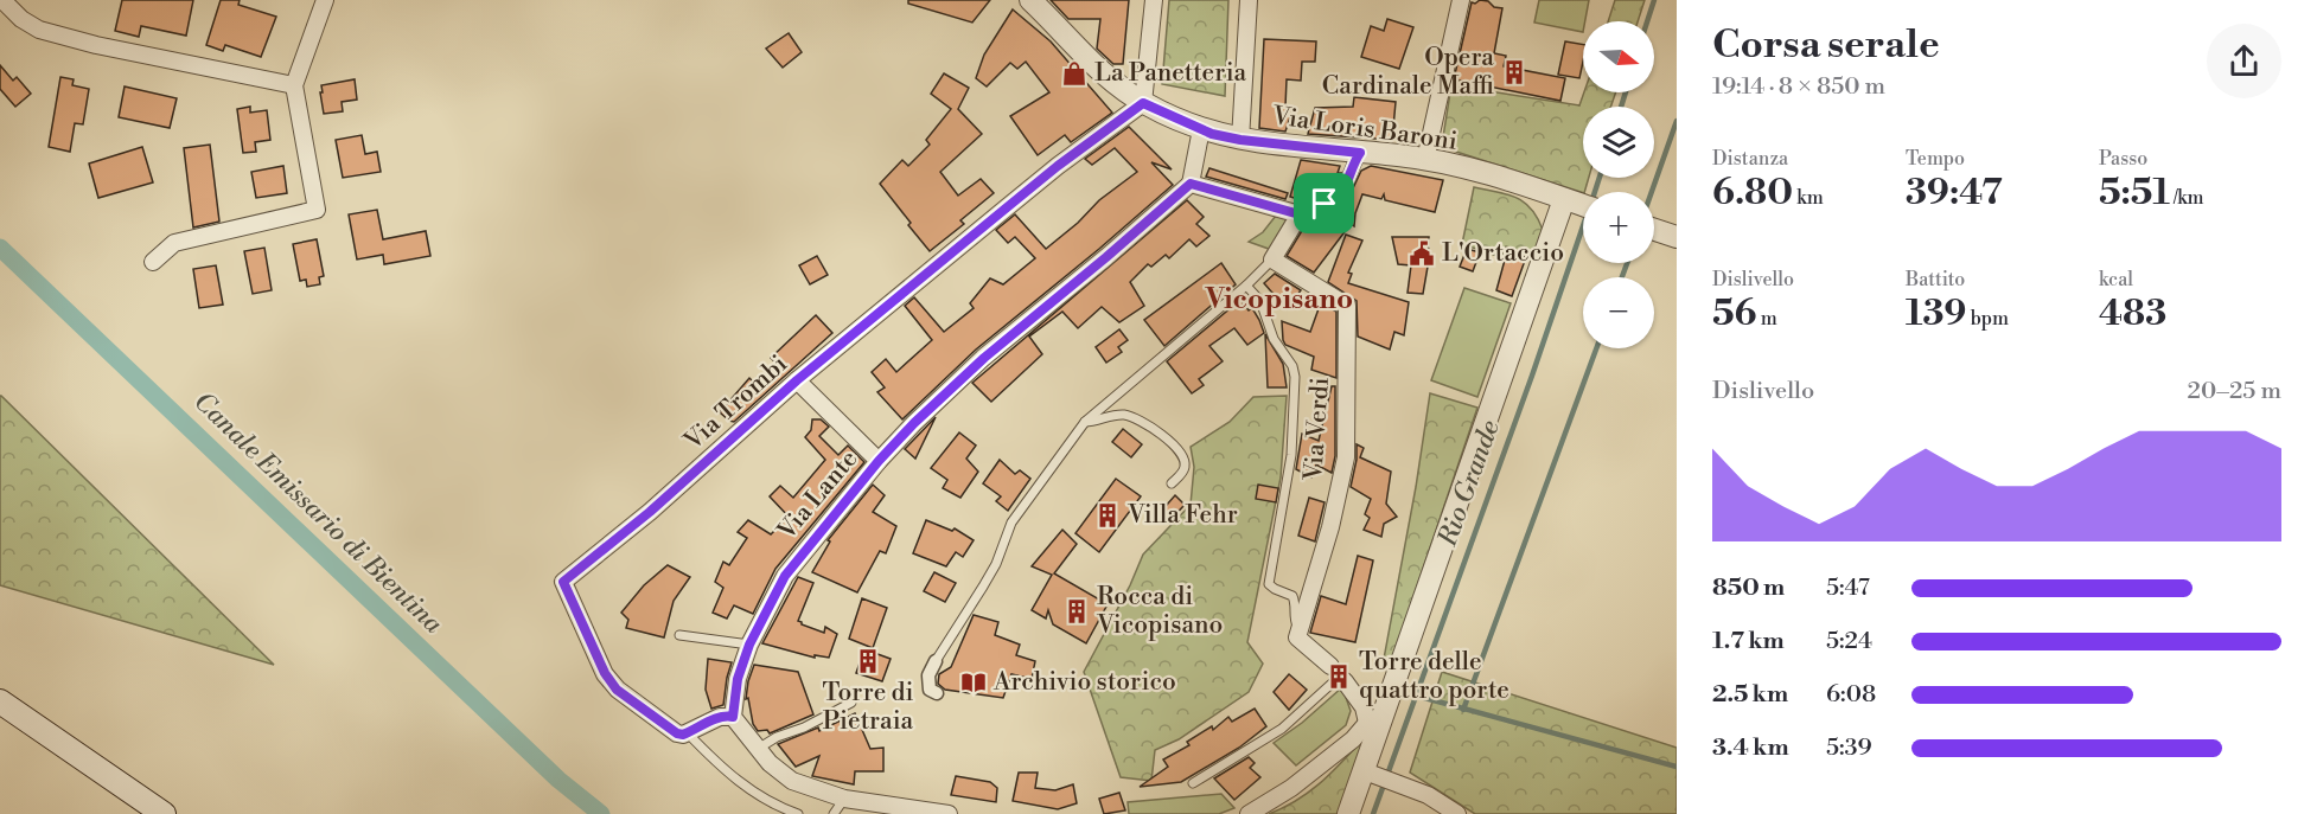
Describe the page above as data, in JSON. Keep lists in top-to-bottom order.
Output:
{
  "streets": {
    "street": [
      "Via Loris Baroni",
      "Via Trombi",
      "Via Verdi",
      "Via Lante"
    ]
  },
  "crossings": [
    ["Via Loris Baroni", "Via Trombi"]
  ],
  "districts": ["Vicopisano"],
  "water": ["Rio Grande", "Canale Emissario di Bientina"],
  "places": {
    "building": [
      "Opera Cardinale Maffi",
      "Villa Fehr",
      "Rocca di Vicopisano",
      "Torre di Pietraia",
      "Torre delle quattro porte"
    ],
    "shop": ["La Panetteria"],
    "public building": ["L'Ortaccio"],
    "library": ["Archivio storico"]
  },
  "north": "right",
  "page": {
    "heading": ["Corsa serale", "19:14 · 8 × 850 m"],
    "map_buttons": ["+", "−"],
    "stats": [
      ["Distanza", "6.80 km"],
      ["Tempo", "39:47"],
      ["Passo", "5:51 /km"],
      ["Dislivello", "56 m"],
      ["Battito", "139 bpm"],
      ["kcal", "483"]
    ],
    "chart": ["Dislivello", "20–25 m"],
    "list": [
      {
        "name": "850 m",
        "note": "5:47"
      },
      {
        "name": "1.7 km",
        "note": "5:24"
      },
      {
        "name": "2.5 km",
        "note": "6:08"
      },
      {
        "name": "3.4 km",
        "note": "5:39"
      }
    ]
  }
}
